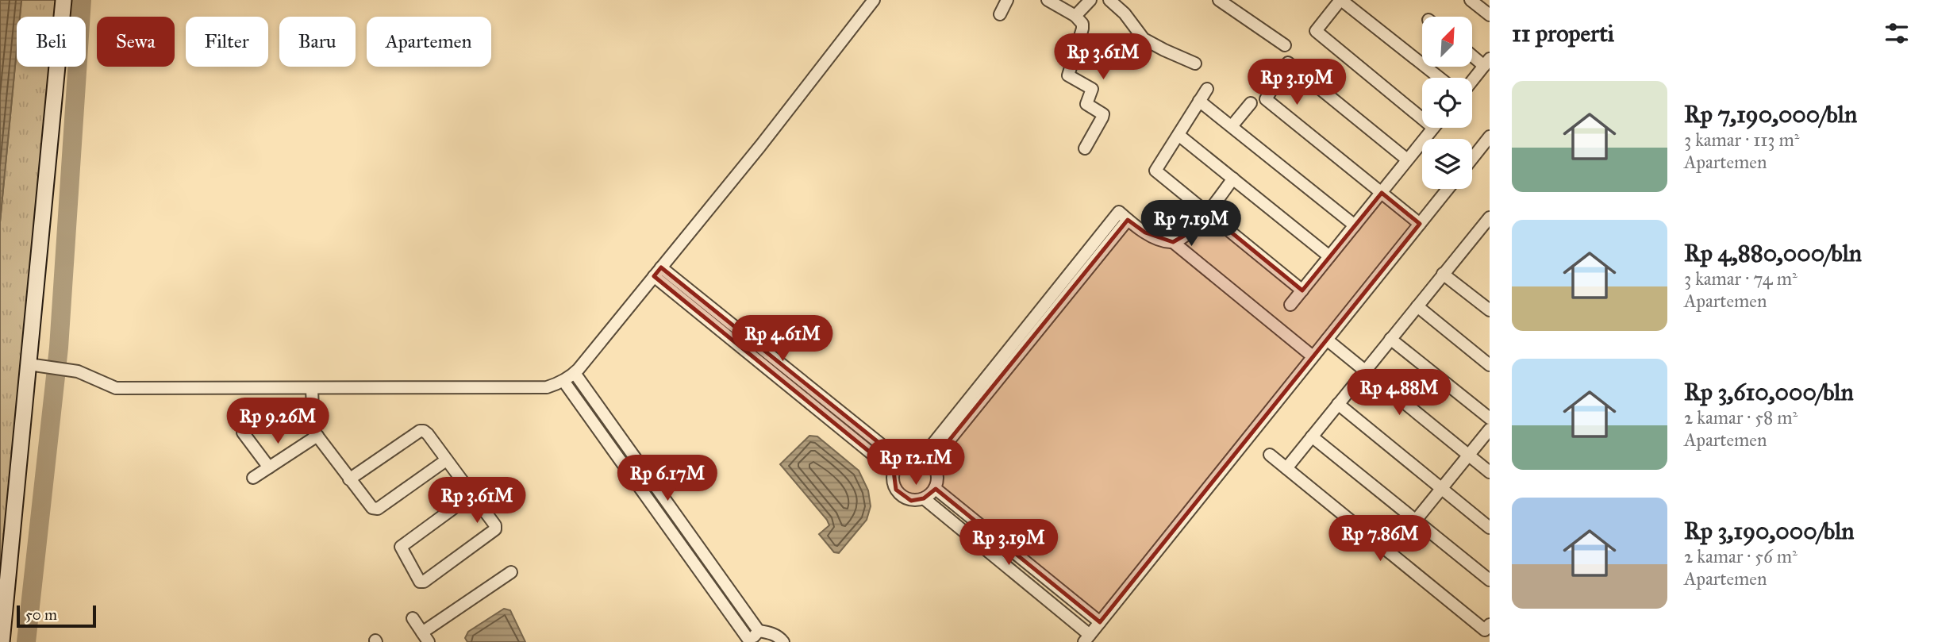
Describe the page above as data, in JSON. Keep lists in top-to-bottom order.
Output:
{
  "scale_bar": "50 m",
  "north": "top right",
  "page": {
    "heading": "11 properti",
    "chip": [
      "Beli",
      "Sewa",
      "Filter",
      "Baru",
      "Apartemen"
    ],
    "price": [
      "Rp 3.61M",
      "Rp 3.19M",
      "Rp 7.19M",
      "Rp 4.61M",
      "Rp 4.88M",
      "Rp 9.26M",
      "Rp 12.1M",
      "Rp 6.17M",
      "Rp 3.61M",
      "Rp 7.86M",
      "Rp 3.19M"
    ],
    "list": [
      {
        "name": "Rp 7,190,000/bln",
        "note": "3 kamar · 113 m² · Apartemen"
      },
      {
        "name": "Rp 4,880,000/bln",
        "note": "3 kamar · 74 m² · Apartemen"
      },
      {
        "name": "Rp 3,610,000/bln",
        "note": "2 kamar · 58 m² · Apartemen"
      },
      {
        "name": "Rp 3,190,000/bln",
        "note": "2 kamar · 56 m² · Apartemen"
      }
    ],
    "scale": "50 m"
  }
}
